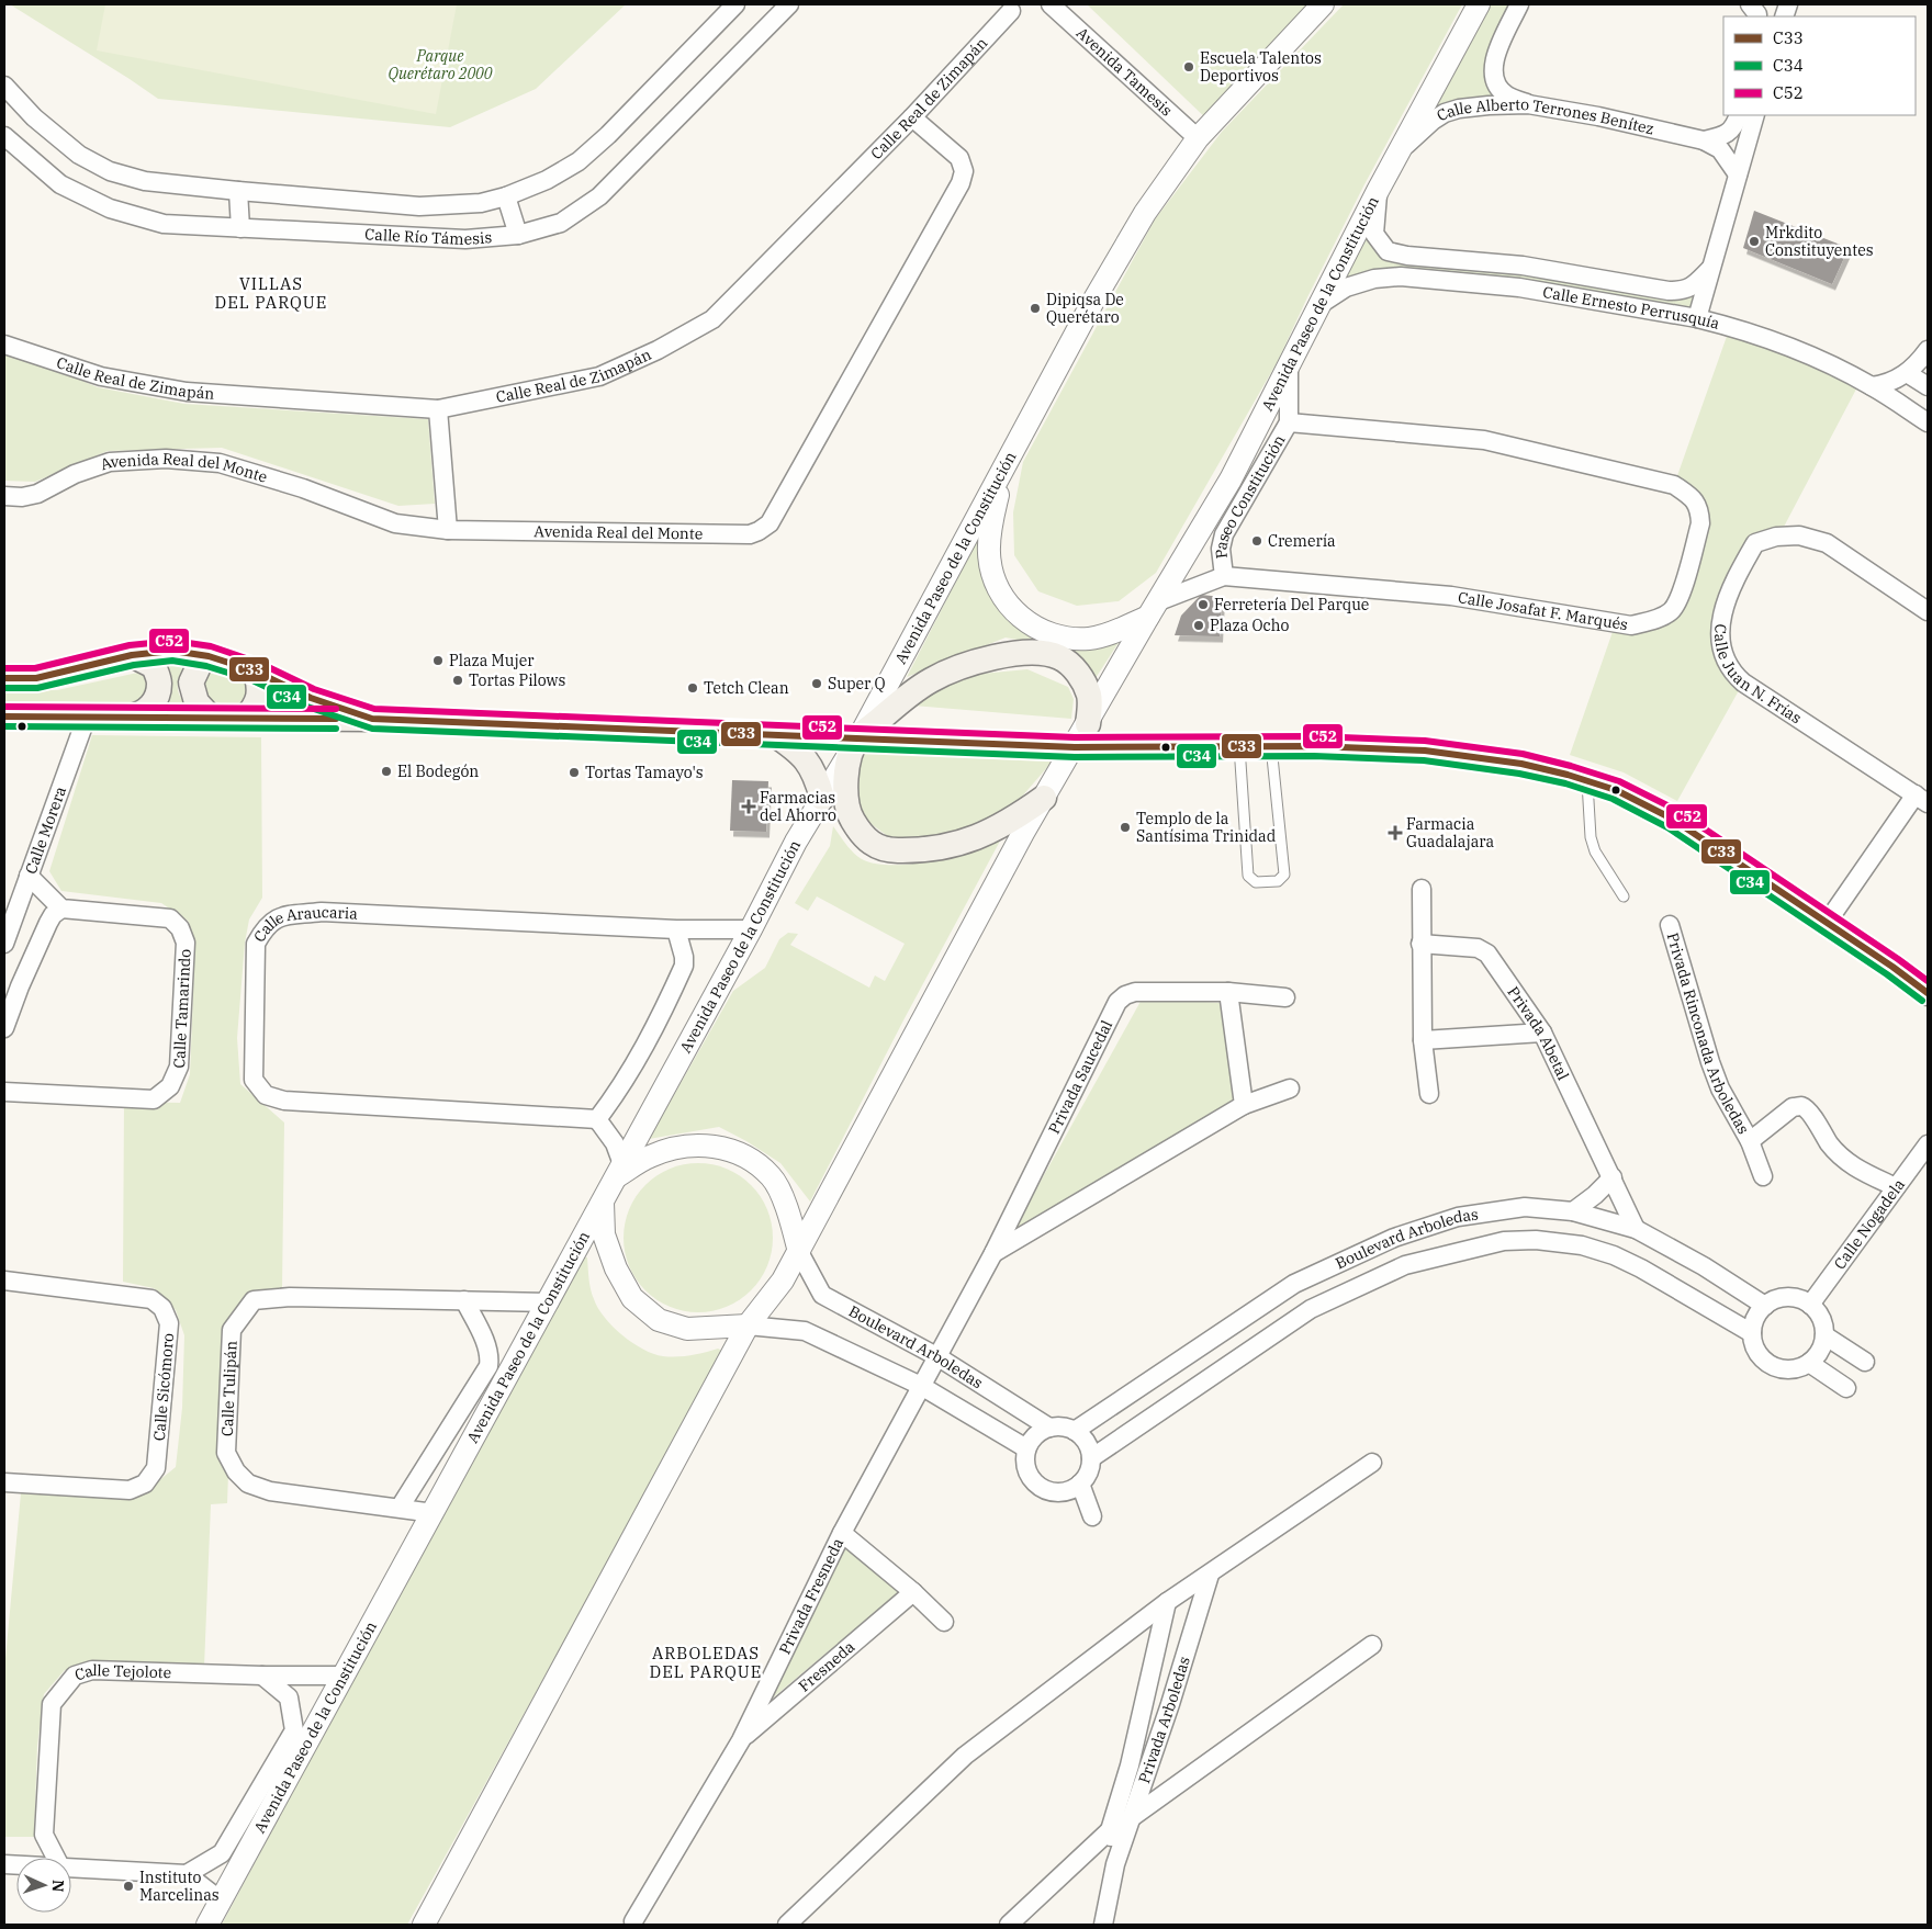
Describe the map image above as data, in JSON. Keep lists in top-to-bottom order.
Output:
{
  "streets": {
    "street": [
      "Avenida Tamesis",
      "Calle Real de Zimapán",
      "Calle Alberto Terrones Benítez",
      "Calle Río Támesis",
      "Avenida Paseo de la Constitución",
      "Calle Ernesto Perrusquía",
      "Avenida Real del Monte",
      "Paseo Constitución",
      "Calle Josafat F. Marqués",
      "Calle Juan N. Frías",
      "Calle Morera",
      "Calle Araucaria",
      "Calle Tamarindo",
      "Privada Abetal",
      "Privada Rinconada Arboledas",
      "Privada Saucedal",
      "Calle Nogadela",
      "Boulevard Arboledas",
      "Calle Sicómoro",
      "Calle Tulipán",
      "Privada Fresneda",
      "Fresneda",
      "Calle Tejolote",
      "Privada Arboledas"
    ]
  },
  "crossings": [
    ["Avenida Tamesis", "Avenida Paseo de la Constitución"],
    ["Calle Real de Zimapán", "Avenida Real del Monte"],
    ["Calle Alberto Terrones Benítez", "Avenida Paseo de la Constitución"],
    ["Avenida Paseo de la Constitución", "Calle Ernesto Perrusquía"],
    ["Avenida Paseo de la Constitución", "Calle Josafat F. Marqués"],
    ["Avenida Paseo de la Constitución", "Calle Araucaria"],
    ["Avenida Paseo de la Constitución", "Boulevard Arboledas"],
    ["Avenida Paseo de la Constitución", "Calle Tulipán"],
    ["Avenida Paseo de la Constitución", "Calle Tejolote"],
    ["Paseo Constitución", "Calle Josafat F. Marqués"],
    ["Privada Abetal", "Boulevard Arboledas"],
    ["Privada Rinconada Arboledas", "Calle Nogadela"],
    ["Privada Saucedal", "Boulevard Arboledas"],
    ["Privada Saucedal", "Privada Fresneda"],
    ["Calle Nogadela", "Boulevard Arboledas"],
    ["Boulevard Arboledas", "Privada Fresneda"],
    ["Privada Fresneda", "Fresneda"]
  ],
  "districts": ["VILLAS DEL PARQUE", "ARBOLEDAS DEL PARQUE"],
  "parks": ["Parque Querétaro 2000"],
  "places": {
    "other": [
      "Escuela Talentos Deportivos",
      "Mrkdito Constituyentes",
      "Dipiqsa De Querétaro",
      "Cremería",
      "Ferretería Del Parque",
      "Plaza Ocho",
      "Plaza Mujer",
      "Tortas Pilows",
      "Super Q",
      "Tetch Clean",
      "El Bodegón",
      "Tortas Tamayo's",
      "Templo de la Santísima Trinidad",
      "Instituto Marcelinas"
    ],
    "health": ["Farmacias del Ahorro", "Farmacia Guadalajara"]
  },
  "lines": ["transit line C52", "transit line C33", "transit line C34"],
  "legend": ["C33", "C34", "C52"],
  "north": "right"
}
